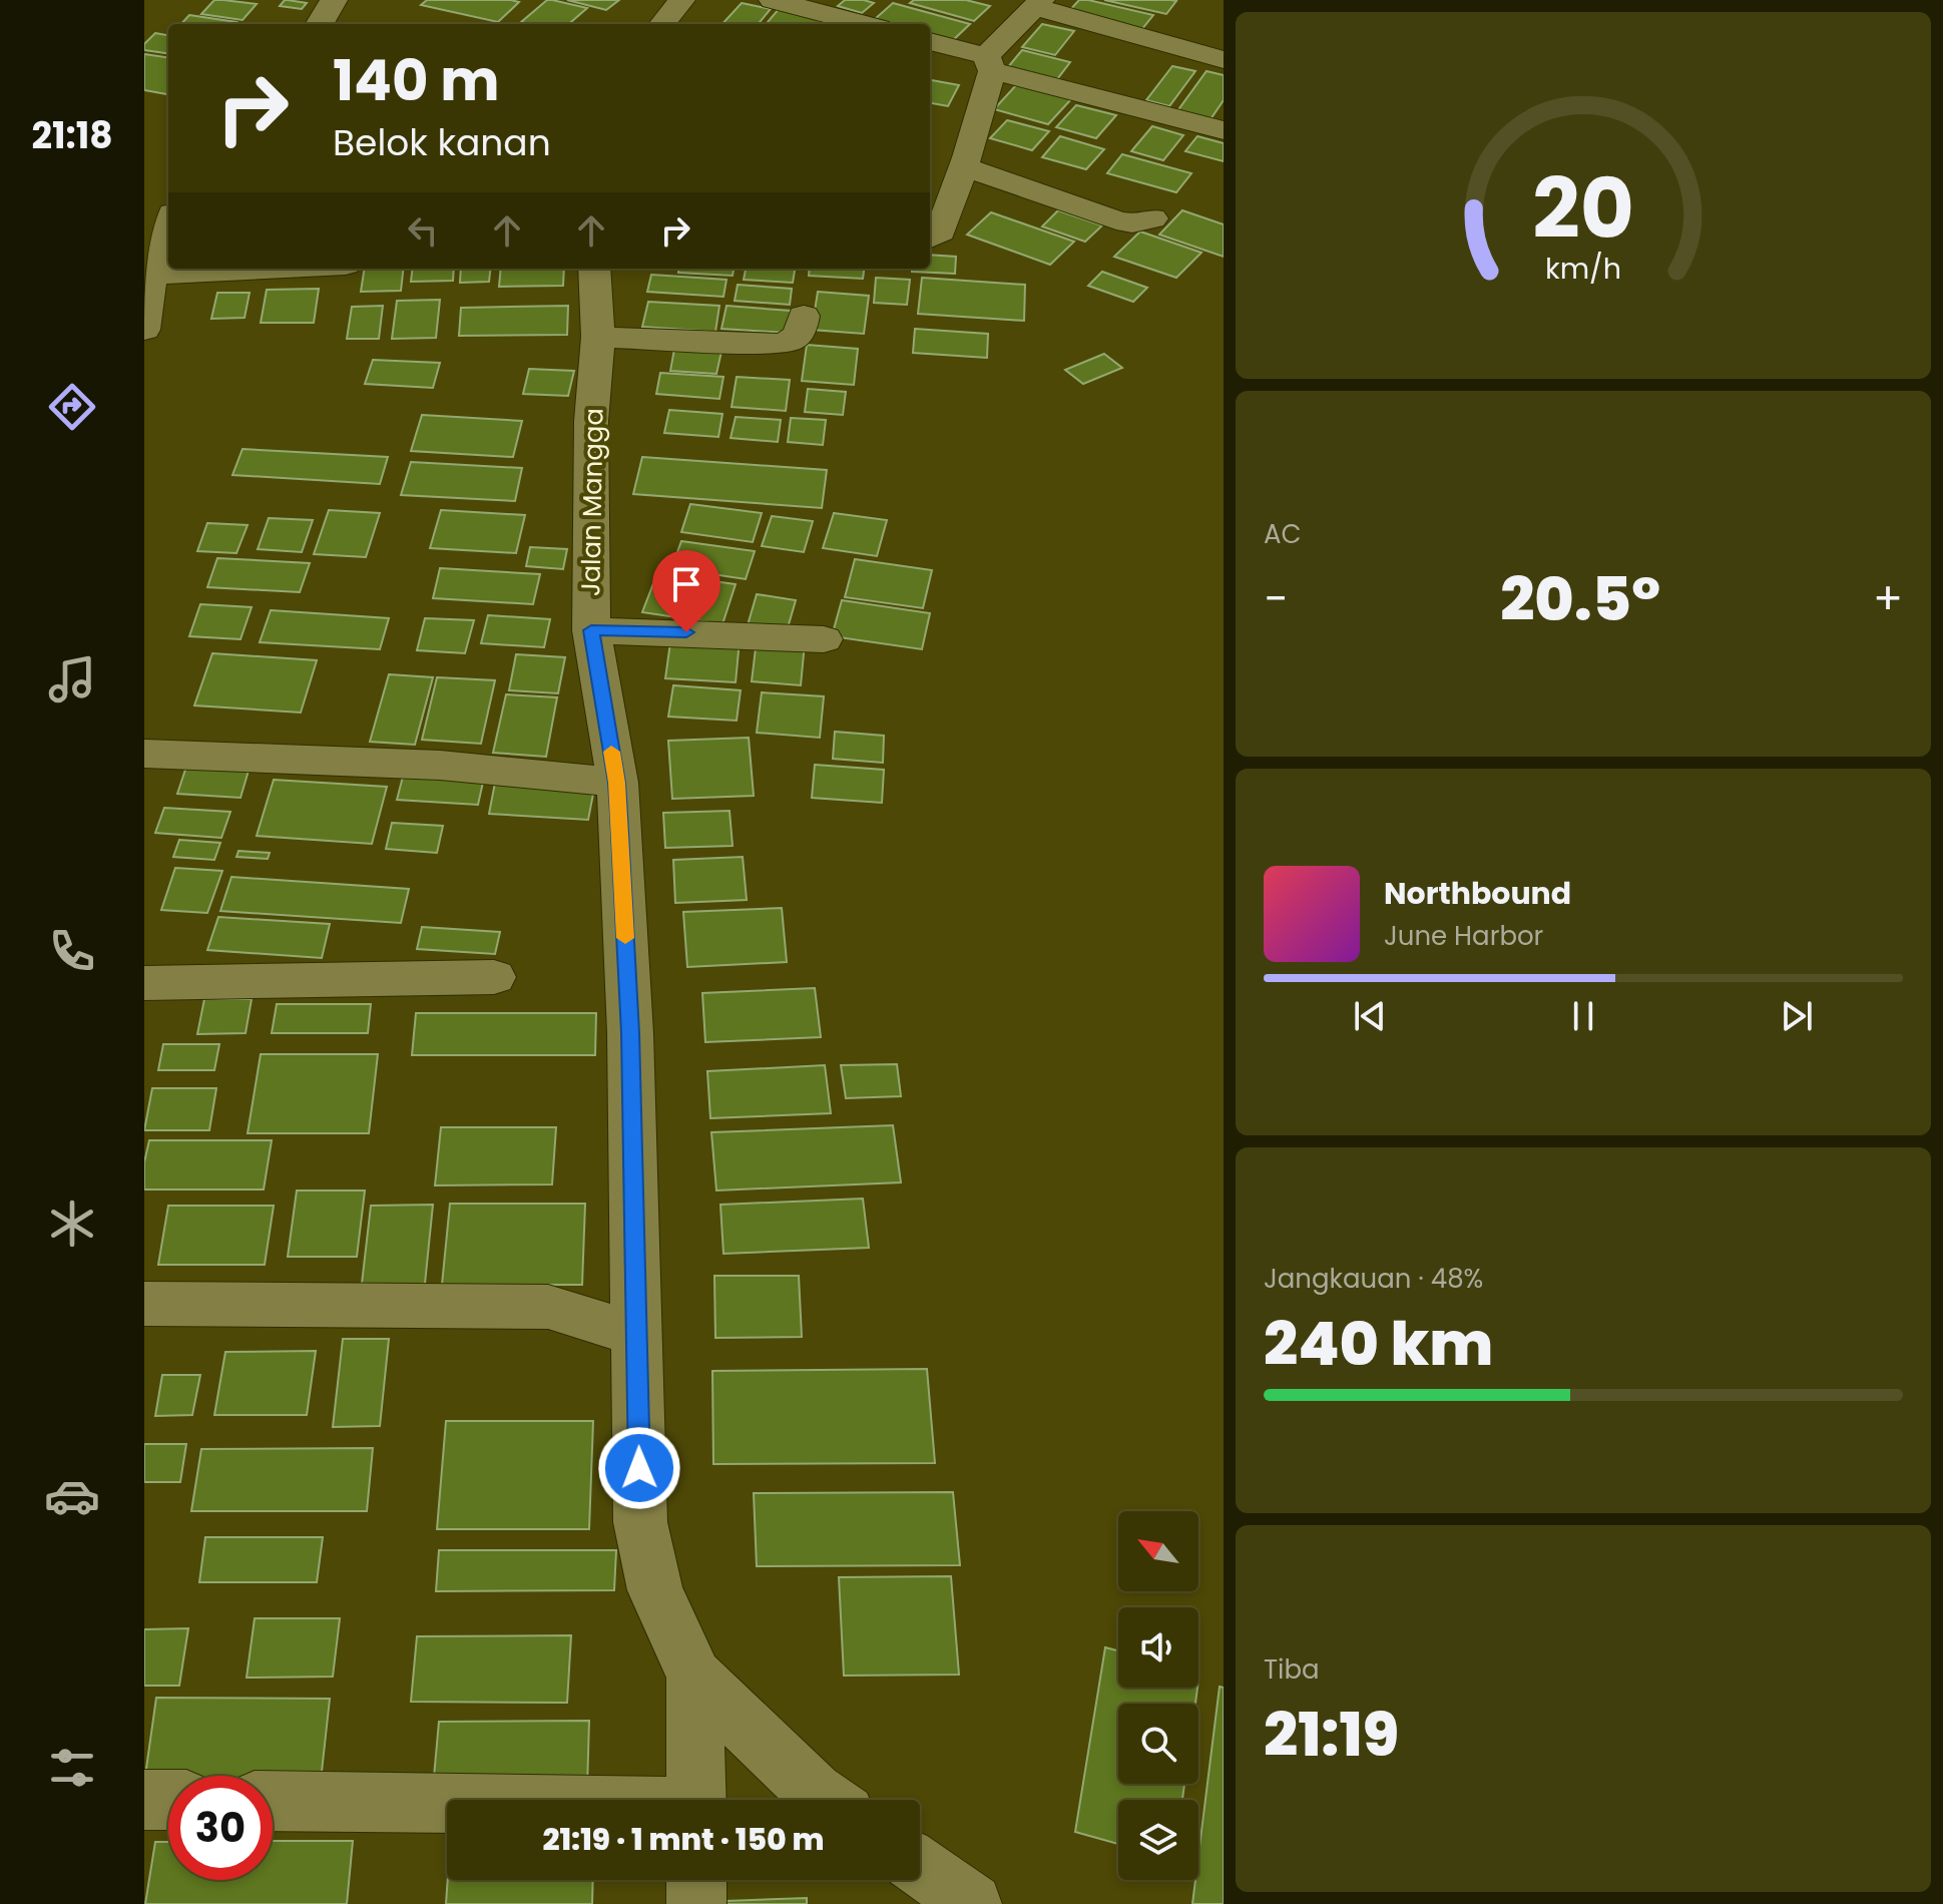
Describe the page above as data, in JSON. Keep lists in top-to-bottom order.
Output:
{
  "streets": {
    "street": ["Jalan Mangga"]
  },
  "north": "top left",
  "page": {
    "tabs": "21:18",
    "turn": ["140 m", "Belok kanan"],
    "tile": [
      "AC",
      ["Jangkauan · 48%", "240 km"],
      ["Tiba", "21:19"]
    ],
    "heat": ["−", "20.5°", "+"],
    "song": ["Northbound", "June Harbor"],
    "limit": "30",
    "trip": "21:19 · 1 mnt · 150 m",
    "gauge": ["20", "km/h"]
  }
}
